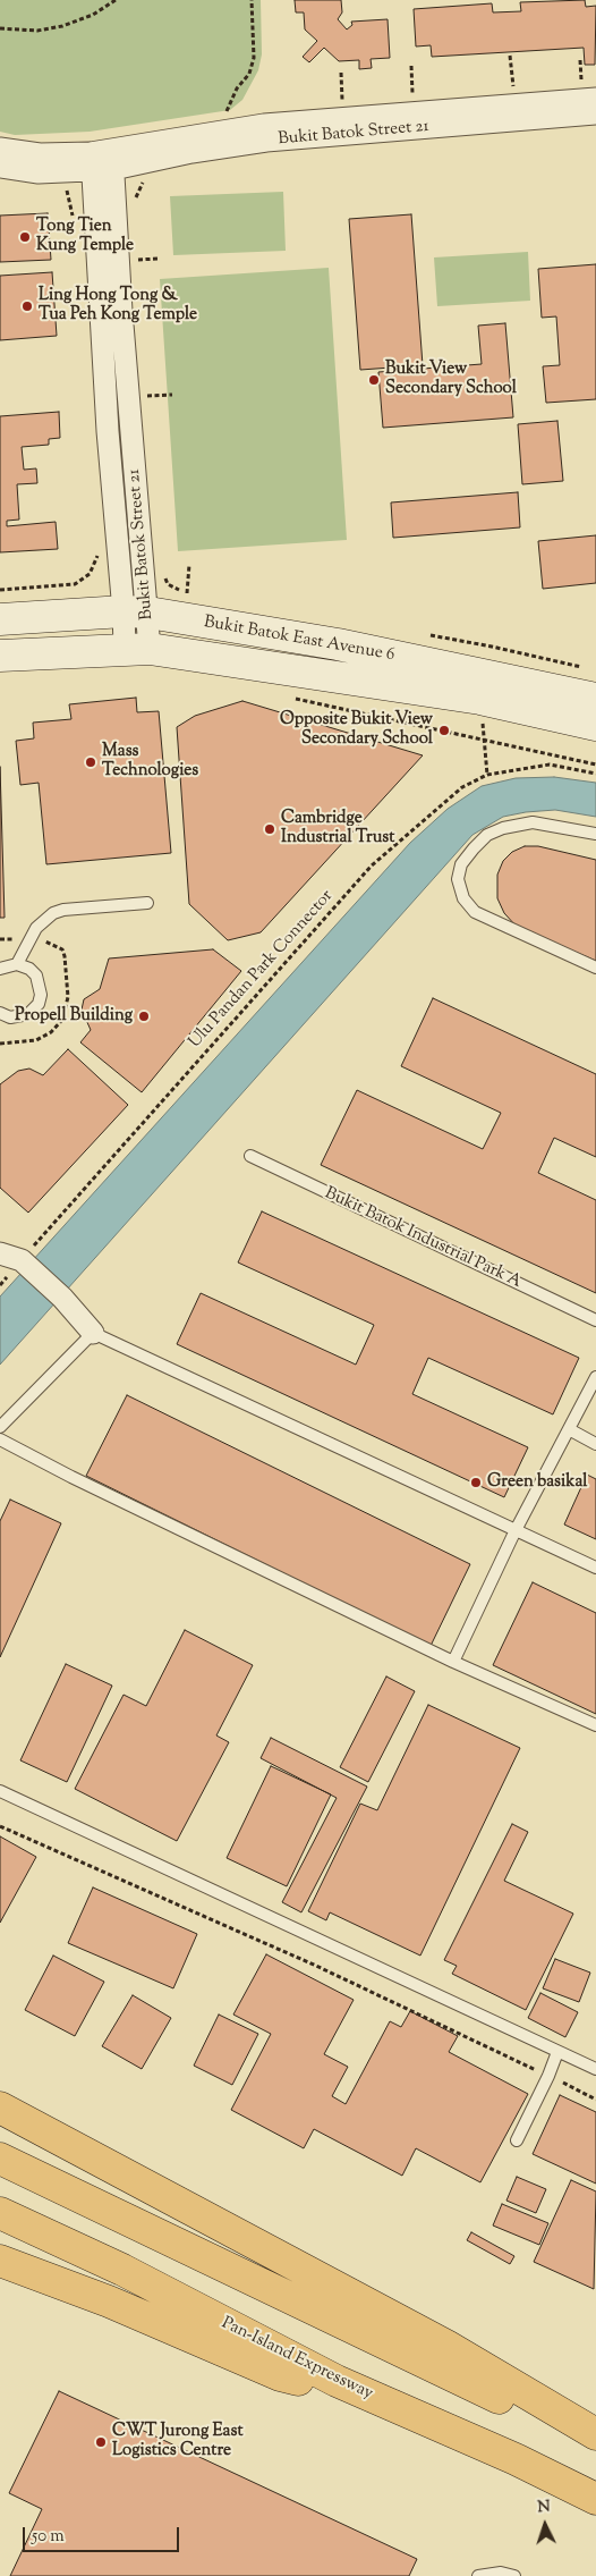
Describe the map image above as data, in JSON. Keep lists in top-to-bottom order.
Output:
{
  "streets": {
    "highway": ["Pan-Island Expressway"],
    "main road": ["Bukit Batok East Avenue 6"],
    "street": ["Bukit Batok Street 21"],
    "lane": ["Bukit Batok Industrial Park A"],
    "path": ["Ulu Pandan Park Connector"]
  },
  "crossings": [
    ["Bukit Batok Street 21", "Bukit Batok East Avenue 6"]
  ],
  "places": [
    "Tong Tien Kung Temple",
    "Ling Hong Tong & Tua Peh Kong Temple",
    "Bukit View Secondary School",
    "Opposite Bukit View Secondary School",
    "Mass Technologies",
    "Cambridge Industrial Trust",
    "Propell Building",
    "Green basikal",
    "CWT Jurong East Logistics Centre"
  ],
  "scale_bar": "50 m",
  "north": "top"
}
